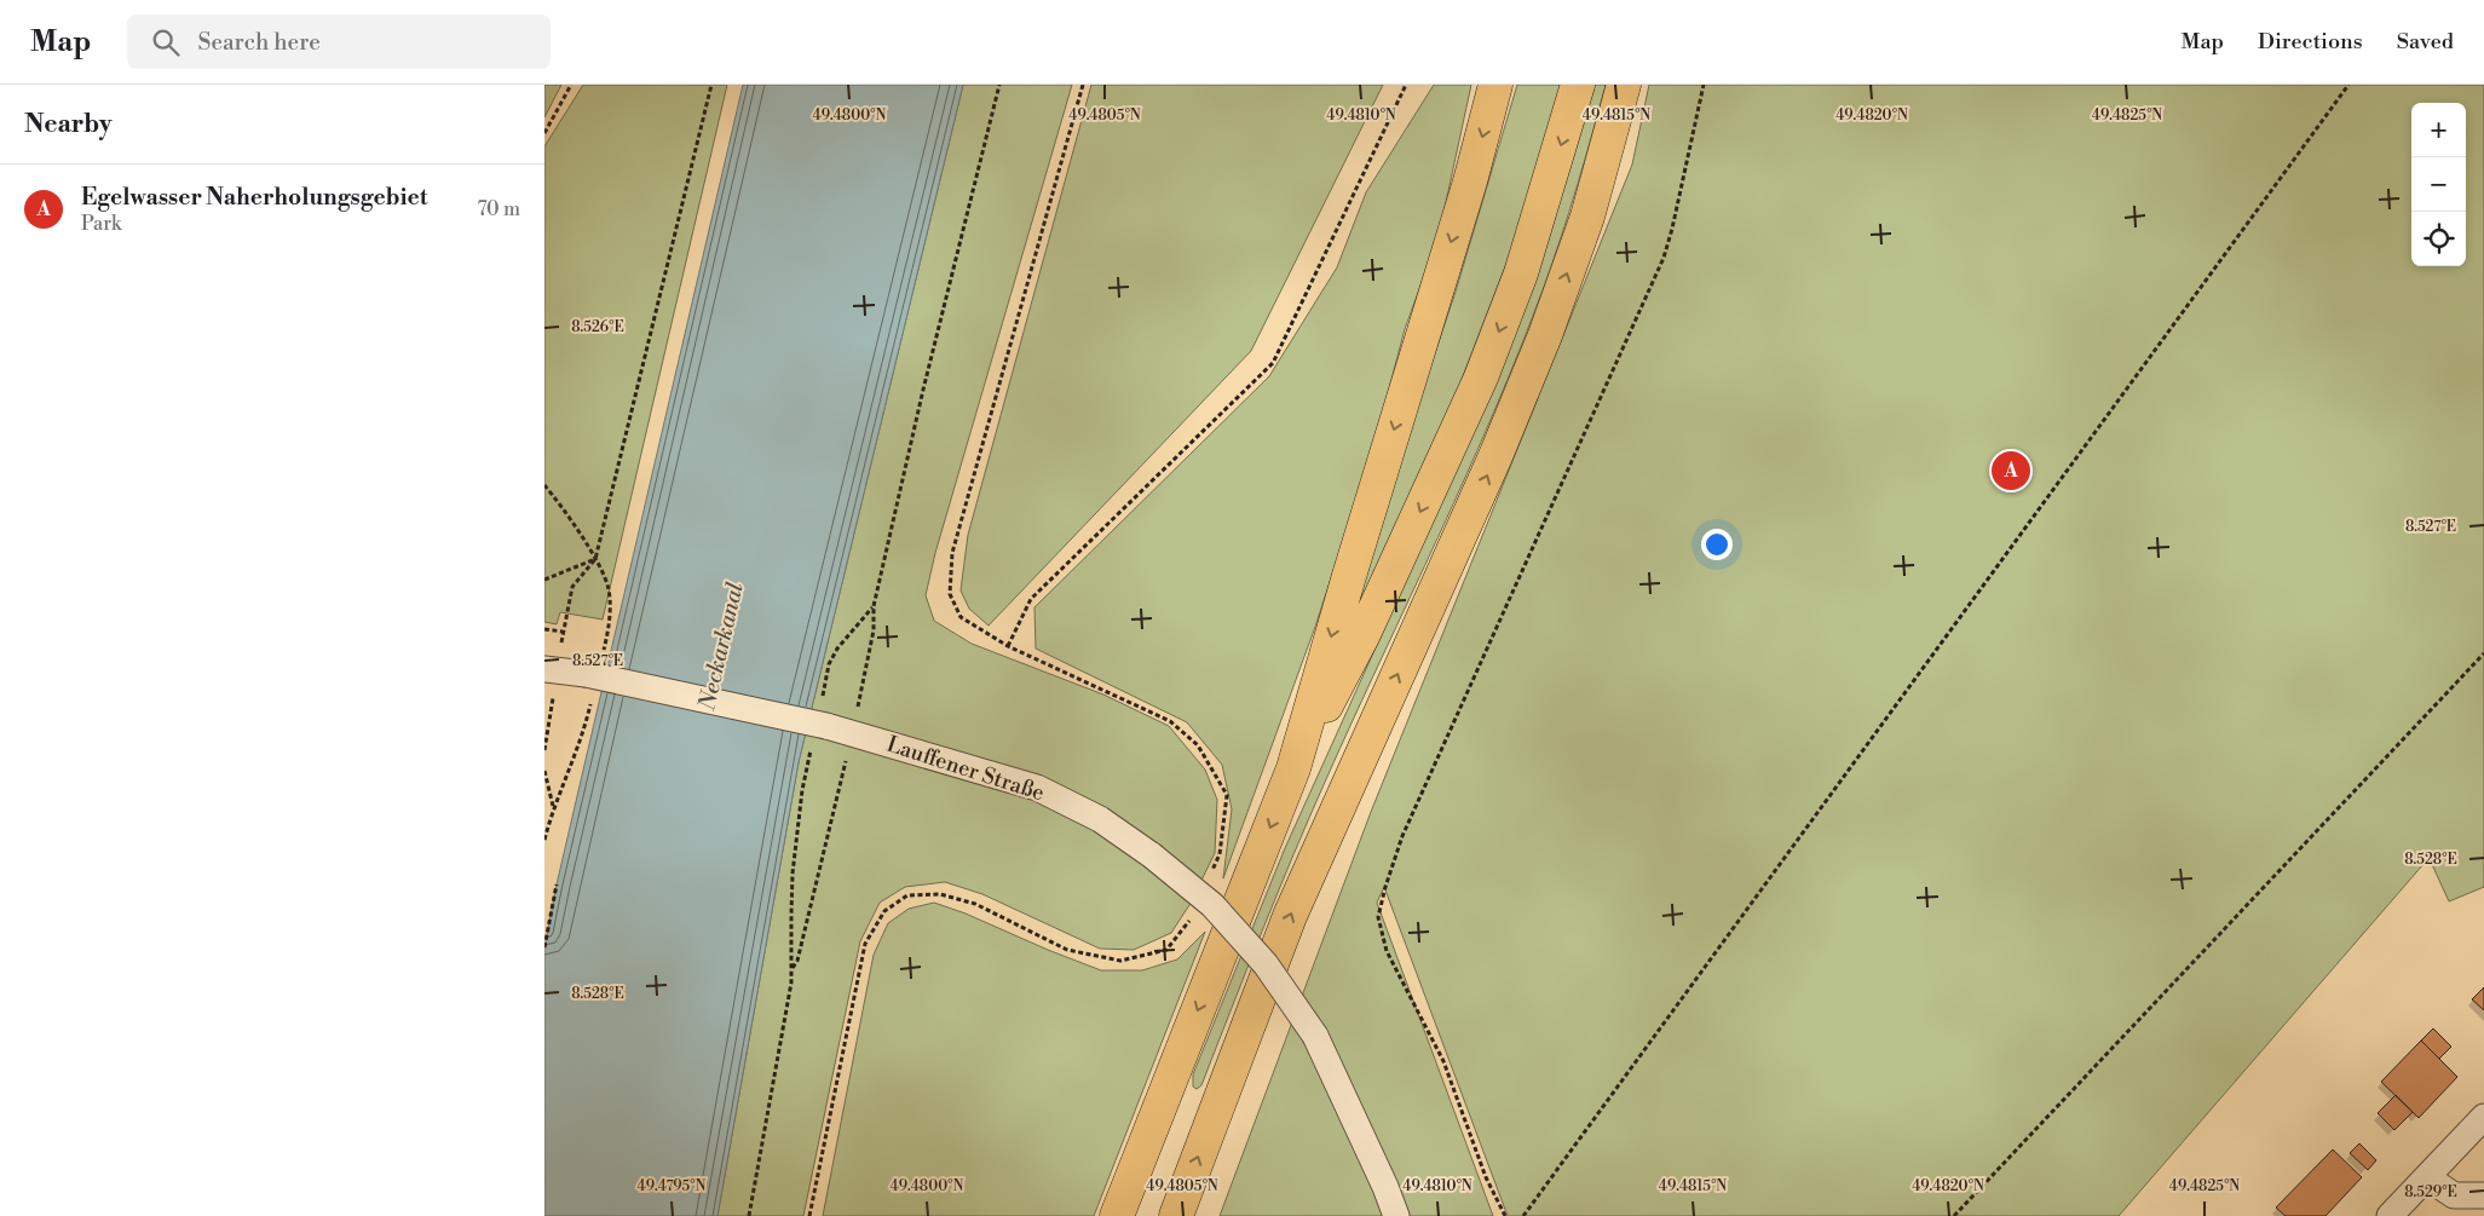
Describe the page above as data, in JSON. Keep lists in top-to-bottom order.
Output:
{
  "streets": {
    "street": ["Lauffener Straße"]
  },
  "water": ["Neckarkanal"],
  "page": {
    "header": "Map",
    "search": "Search here",
    "nav": ["Map", "Directions", "Saved"],
    "heading": "Nearby",
    "map_buttons": ["+", "−"],
    "list": [
      {
        "mark": "A",
        "name": "Egelwasser Naherholungsgebiet",
        "note": "Park",
        "value": "70 m"
      }
    ],
    "pins": "A"
  },
  "coordinates": [
    "49.4800°N",
    "49.4805°N",
    "49.4810°N",
    "49.4815°N",
    "49.4820°N",
    "49.4825°N",
    "8.526°E",
    "8.527°E",
    "8.528°E",
    "49.4795°N",
    "8.529°E"
  ]
}
